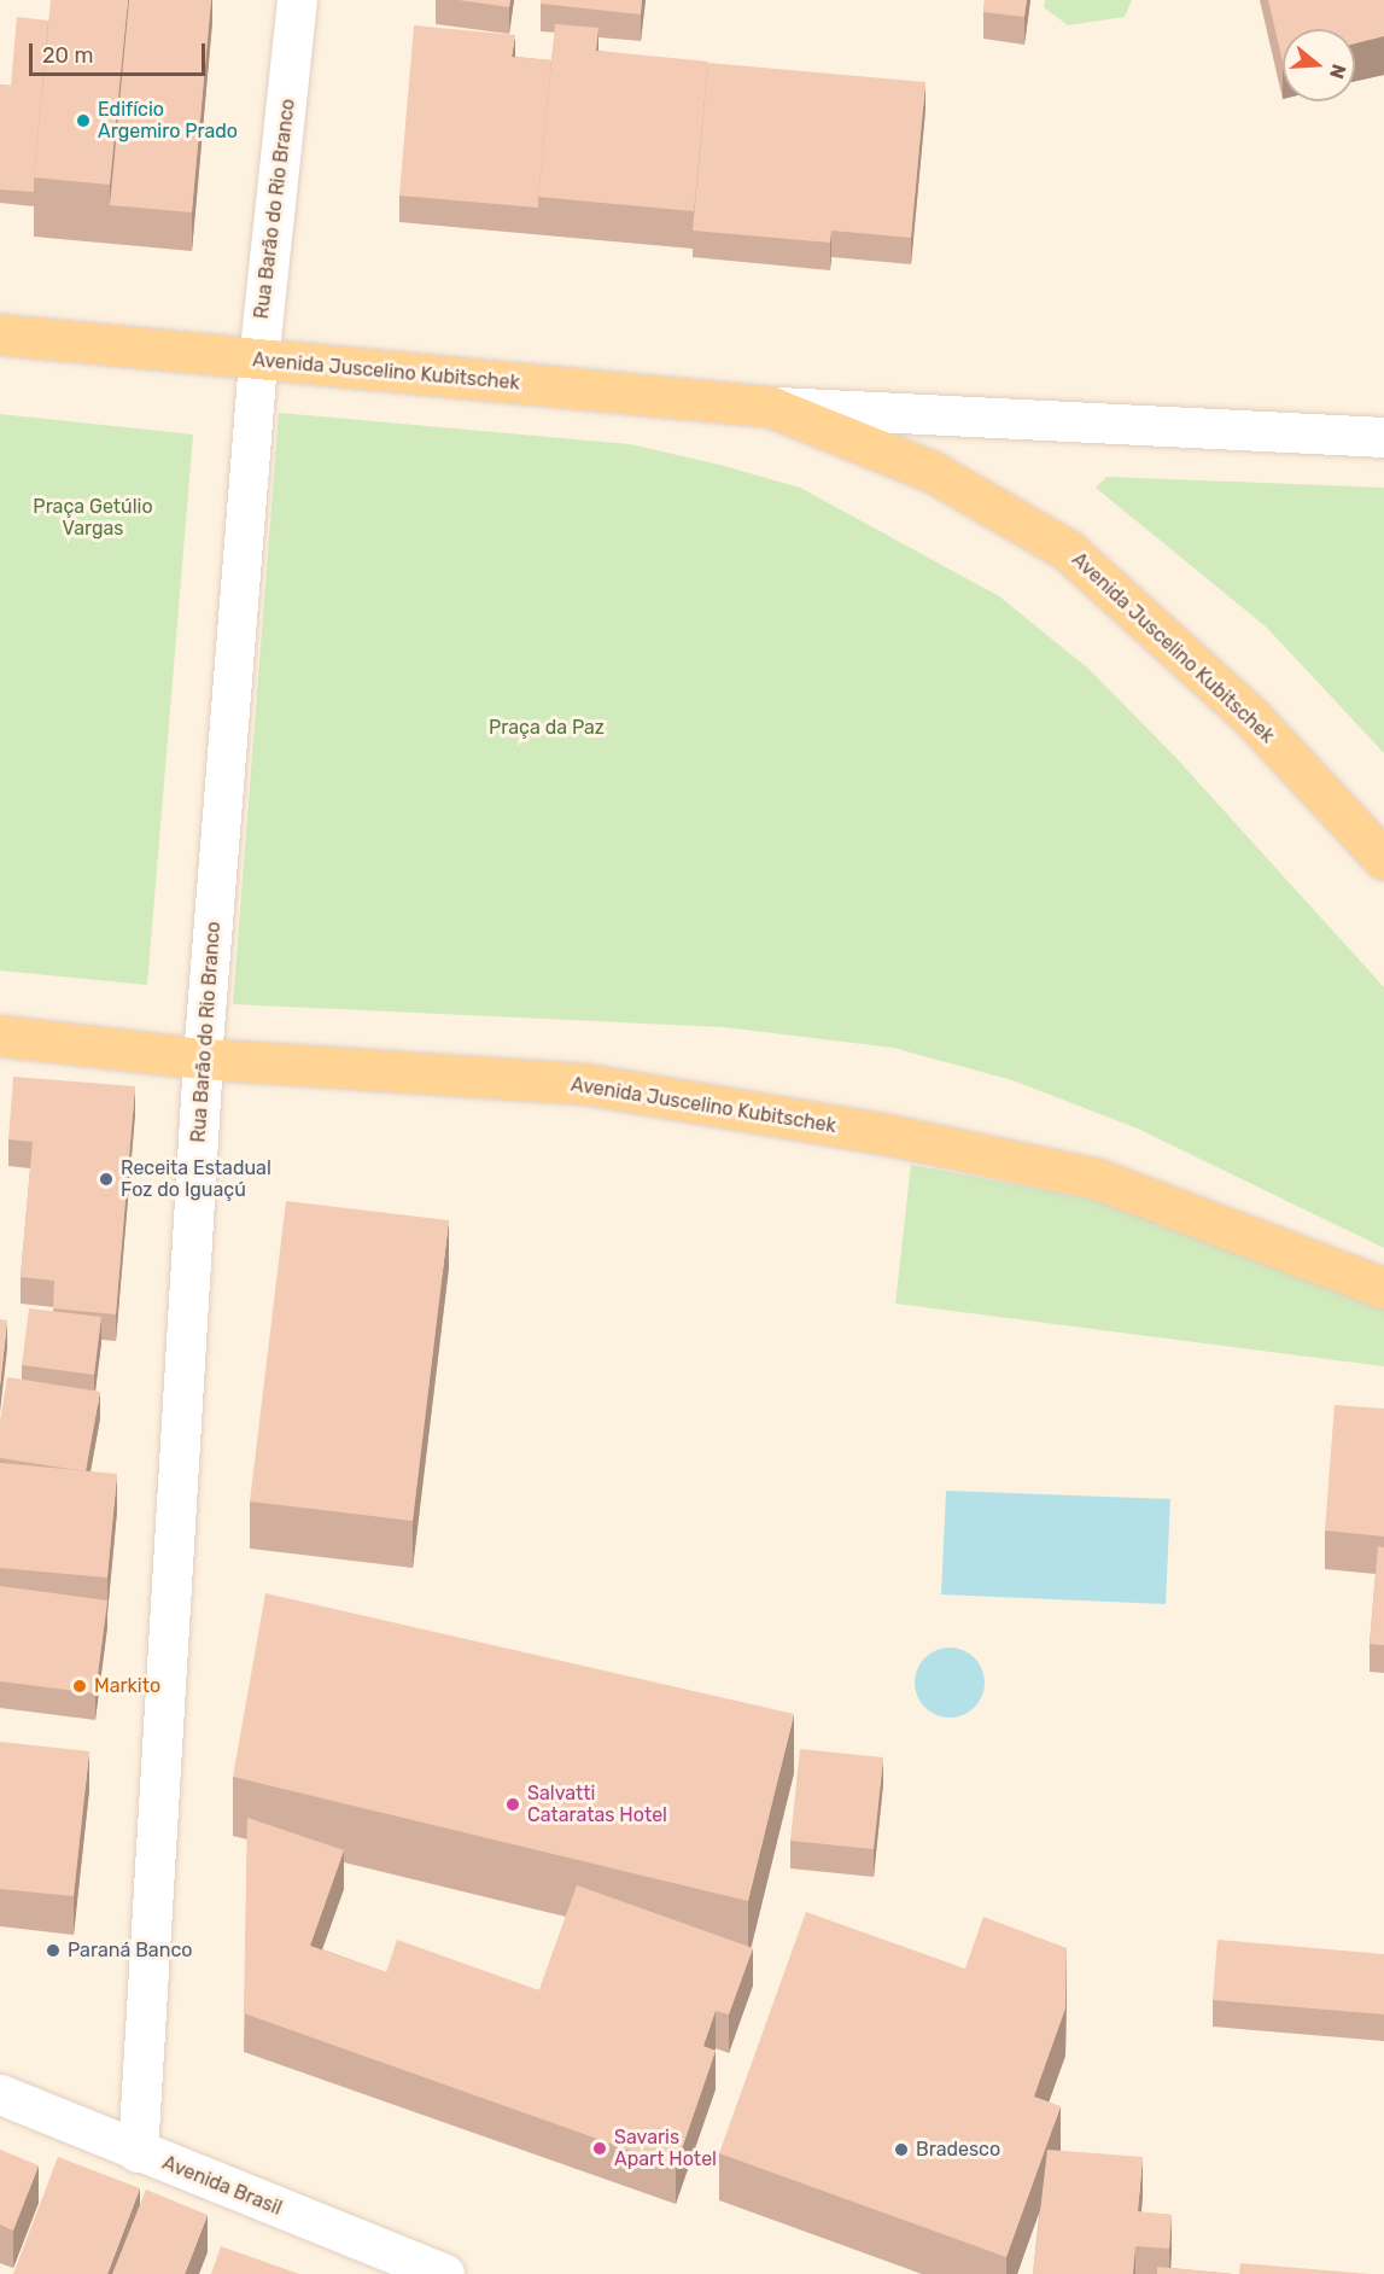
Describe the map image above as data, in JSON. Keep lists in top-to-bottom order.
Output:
{
  "streets": {
    "main road": ["Avenida Juscelino Kubitschek"],
    "street": ["Rua Barão do Rio Branco", "Avenida Brasil"]
  },
  "crossings": [
    ["Rua Barão do Rio Branco", "Avenida Juscelino Kubitschek"],
    ["Rua Barão do Rio Branco", "Avenida Brasil"]
  ],
  "parks": ["Praça Getúlio Vargas", "Praça da Paz"],
  "places": [
    "Edifício Argemiro Prado",
    "Receita Estadual Foz do Iguaçú",
    "Markito",
    "Salvatti Cataratas Hotel",
    "Paraná Banco",
    "Savaris Apart Hotel",
    "Bradesco"
  ],
  "scale_bar": "20 m",
  "north": "right"
}
